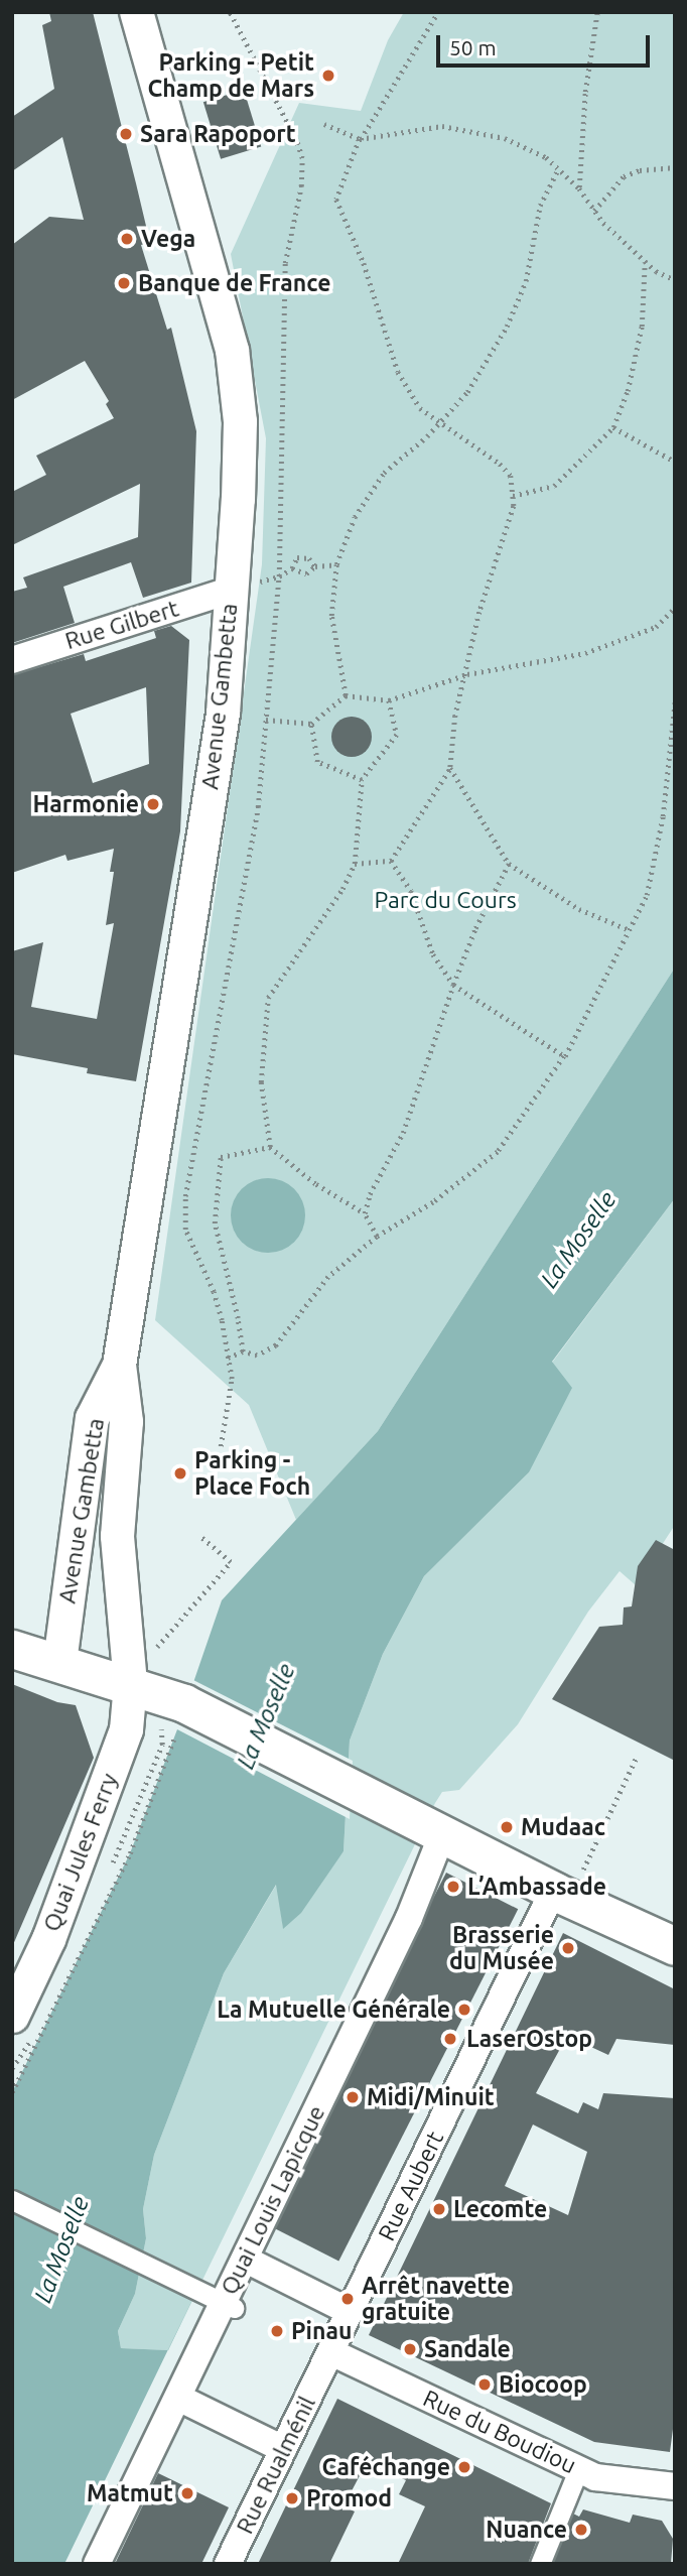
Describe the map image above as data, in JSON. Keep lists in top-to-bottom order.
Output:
{
  "streets": {
    "street": [
      "Rue Gilbert",
      "Avenue Gambetta",
      "Quai Jules Ferry",
      "Rue Aubert",
      "Quai Louis Lapicque",
      "Rue du Boudiou",
      "Rue Rualménil"
    ]
  },
  "crossings": [
    ["Rue Gilbert", "Avenue Gambetta"],
    ["Avenue Gambetta", "Quai Jules Ferry"],
    ["Rue Aubert", "Rue du Boudiou"],
    ["Rue Aubert", "Rue Rualménil"],
    ["Rue du Boudiou", "Rue Rualménil"]
  ],
  "water": ["La Moselle"],
  "parks": ["Parc du Cours"],
  "places": [
    "Parking - Petit Champ de Mars",
    "Sara Rapoport",
    "Vega",
    "Banque de France",
    "Harmonie",
    "Parking - Place Foch",
    "Mudaac",
    "L’Ambassade",
    "Brasserie du Musée",
    "La Mutuelle Générale",
    "LaserOstop",
    "Midi/Minuit",
    "Lecomte",
    "Arrêt navette gratuite",
    "Pinau",
    "Sandale",
    "Biocoop",
    "Caféchange",
    "Matmut",
    "Promod",
    "Nuance"
  ],
  "scale_bar": "50 m"
}
